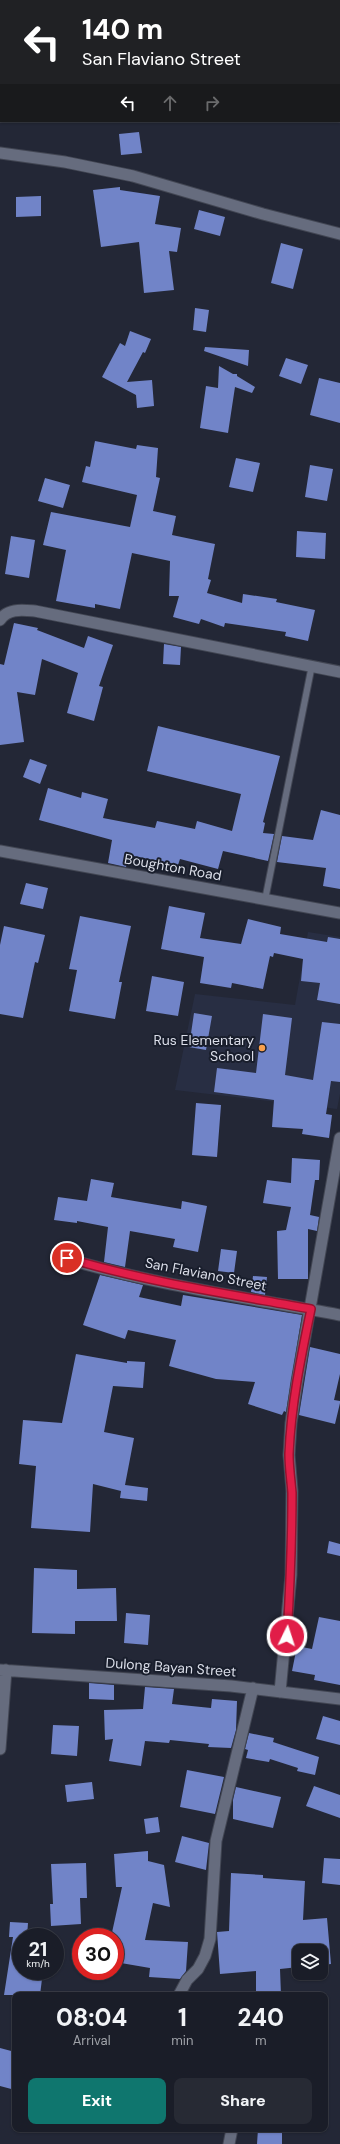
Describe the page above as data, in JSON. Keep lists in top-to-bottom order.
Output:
{
  "streets": {
    "street": ["Boughton Road", "San Flaviano Street", "Dulong Bayan Street"]
  },
  "places": ["Rus Elementary School"],
  "page": {
    "turn": ["140 m", "San Flaviano Street"],
    "speed": "21 km/h",
    "limit": "30",
    "eta": [
      "08:04",
      "Arrival",
      "1",
      "min",
      "240",
      "m"
    ],
    "buttons": ["Exit", "Share"]
  }
}
